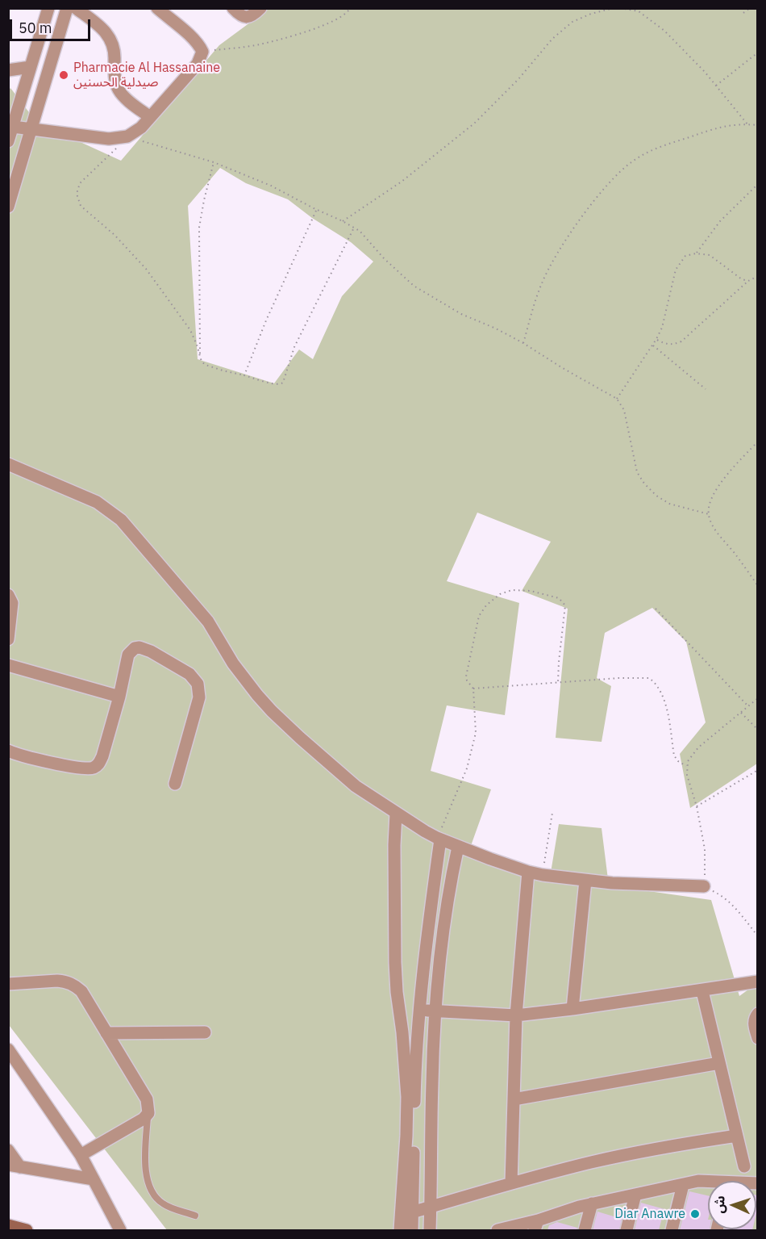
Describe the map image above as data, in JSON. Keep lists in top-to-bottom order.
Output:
{
  "places": ["Pharmacie Al Hassanaine صيدلية الحسنين", "Diar Anawre"],
  "scale_bar": "50 m",
  "north": "left"
}
